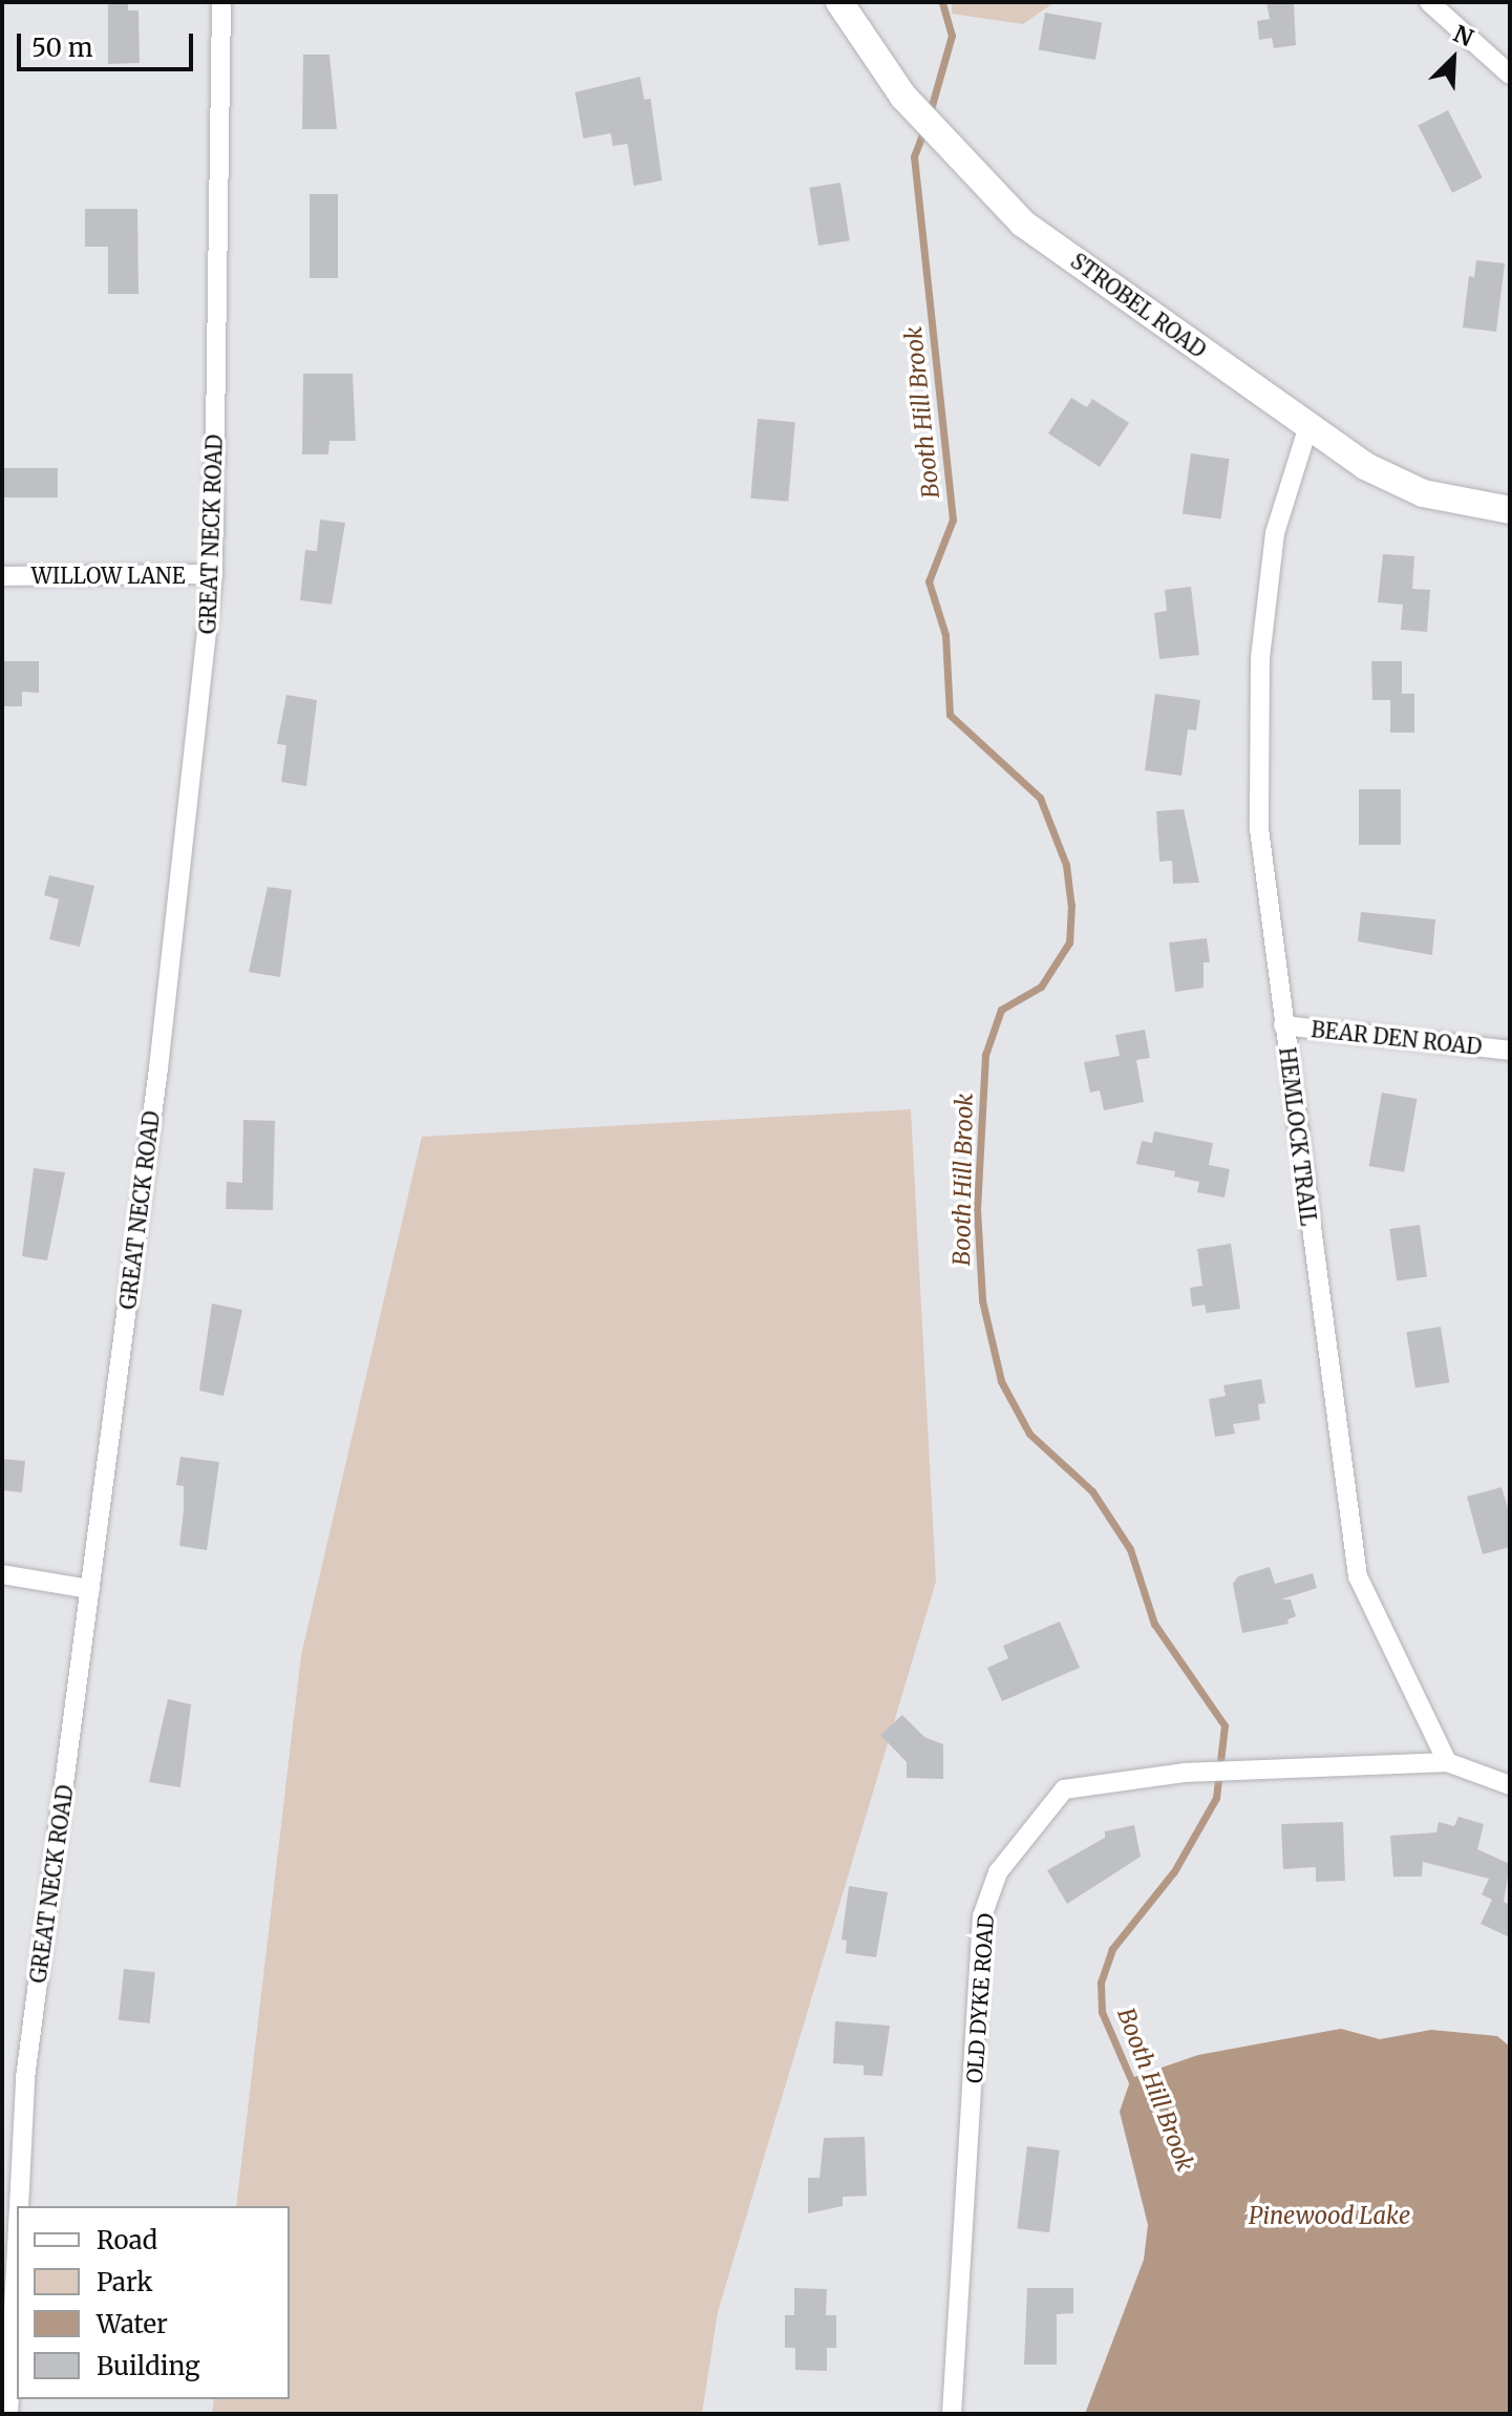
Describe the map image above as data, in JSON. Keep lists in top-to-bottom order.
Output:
{
  "streets": {
    "street": [
      "STROBEL ROAD",
      "GREAT NECK ROAD",
      "WILLOW LANE",
      "BEAR DEN ROAD",
      "HEMLOCK TRAIL",
      "OLD DYKE ROAD"
    ]
  },
  "crossings": [
    ["STROBEL ROAD", "HEMLOCK TRAIL"],
    ["GREAT NECK ROAD", "WILLOW LANE"],
    ["BEAR DEN ROAD", "HEMLOCK TRAIL"],
    ["HEMLOCK TRAIL", "OLD DYKE ROAD"]
  ],
  "water": ["Booth Hill Brook", "Pinewood Lake"],
  "legend": [
    "Road",
    "Park",
    "Water",
    "Building"
  ],
  "scale_bar": "50 m",
  "north": "top right"
}
